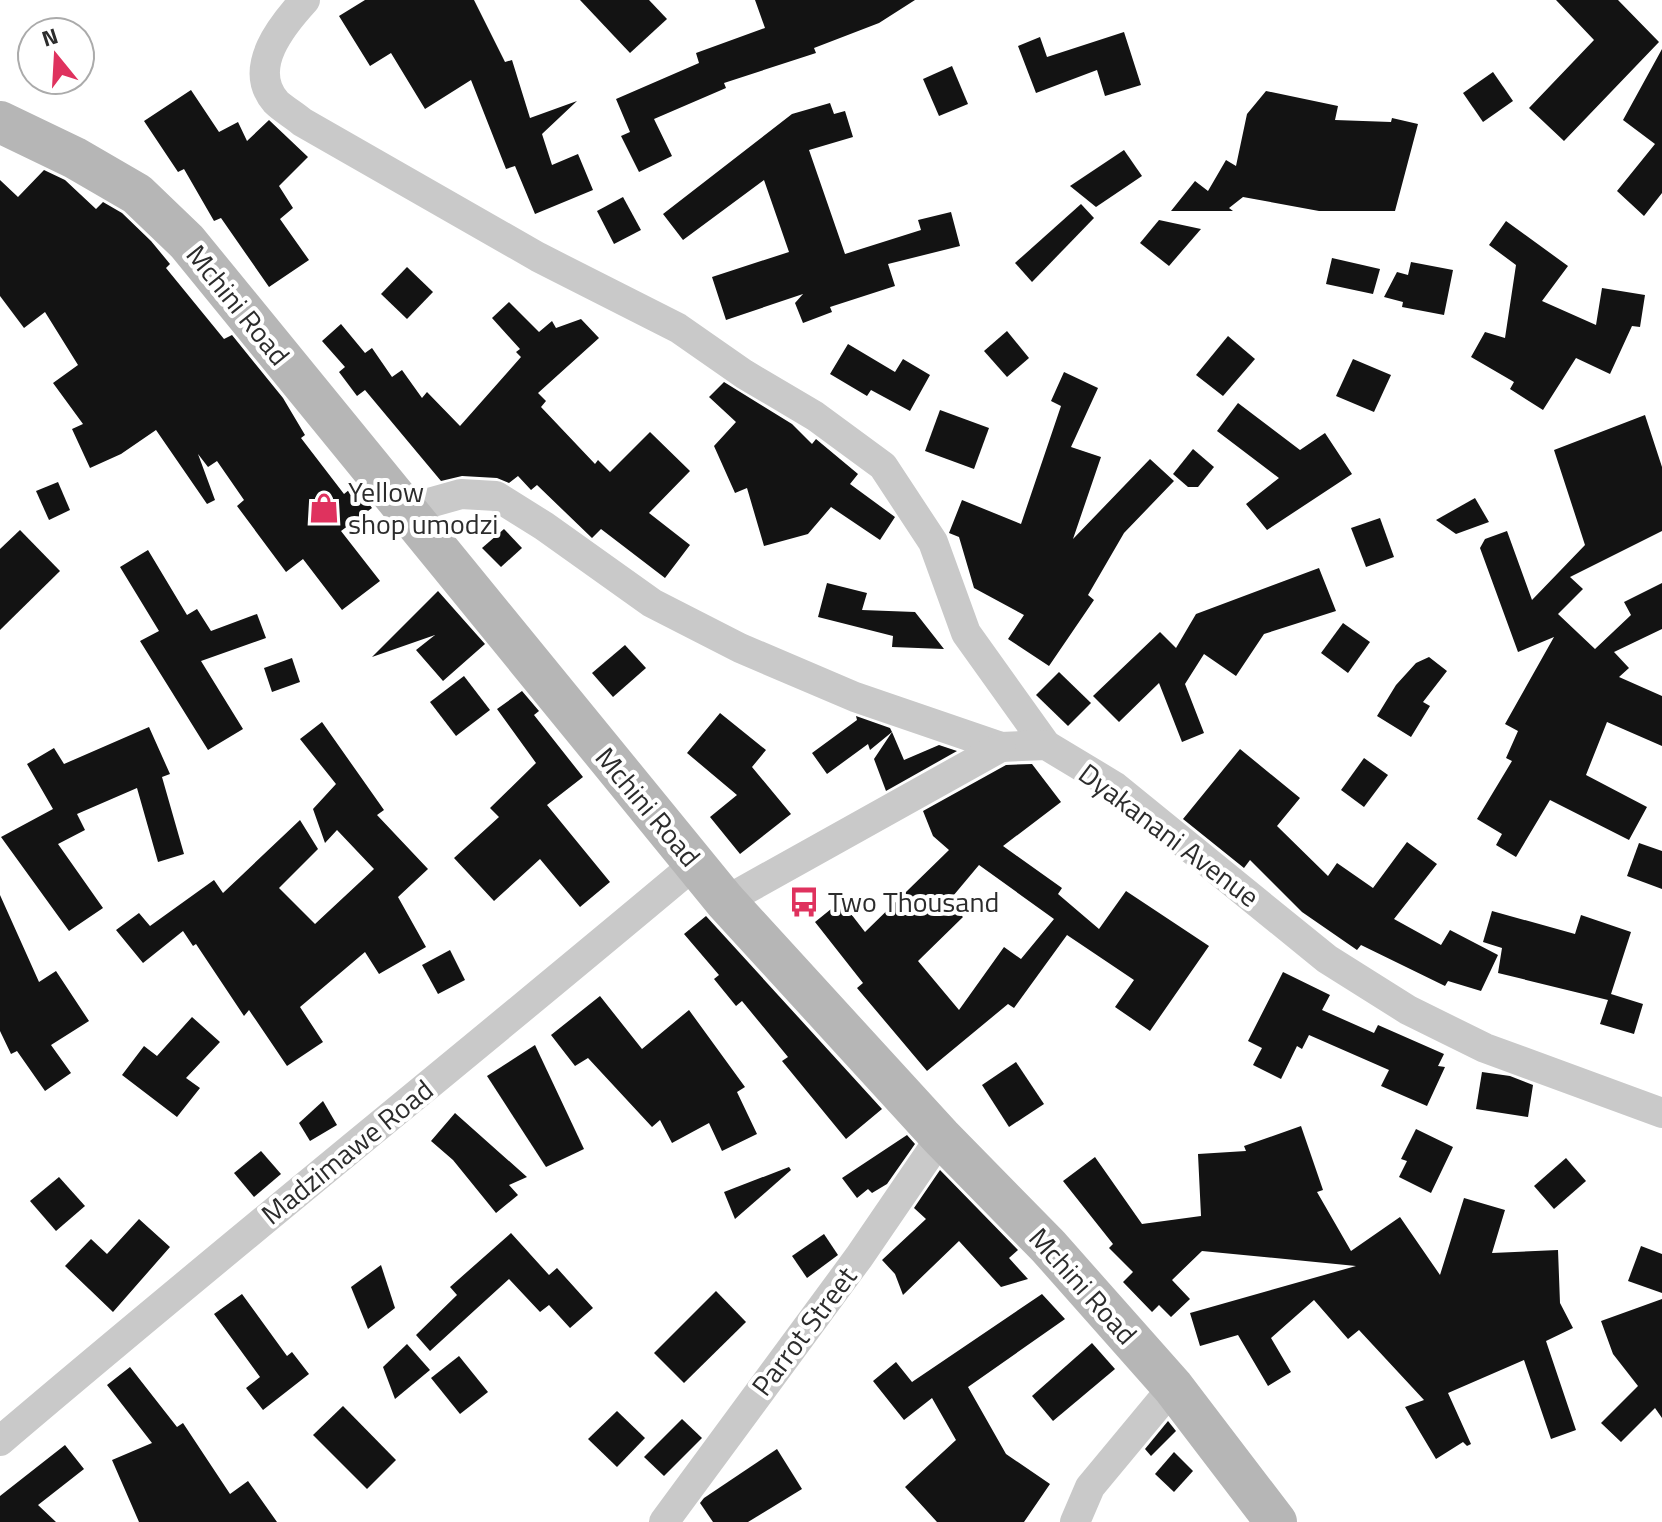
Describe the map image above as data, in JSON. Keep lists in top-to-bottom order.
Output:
{
  "streets": {
    "street": [
      "Mchini Road",
      "Dyakanani Avenue",
      "Madzimawe Road",
      "Parrot Street"
    ]
  },
  "crossings": [
    ["Mchini Road", "Madzimawe Road"],
    ["Mchini Road", "Parrot Street"]
  ],
  "places": {
    "shop": ["Yellow shop umodzi"],
    "bus stop": ["Two Thousand"]
  },
  "north": "top"
}
